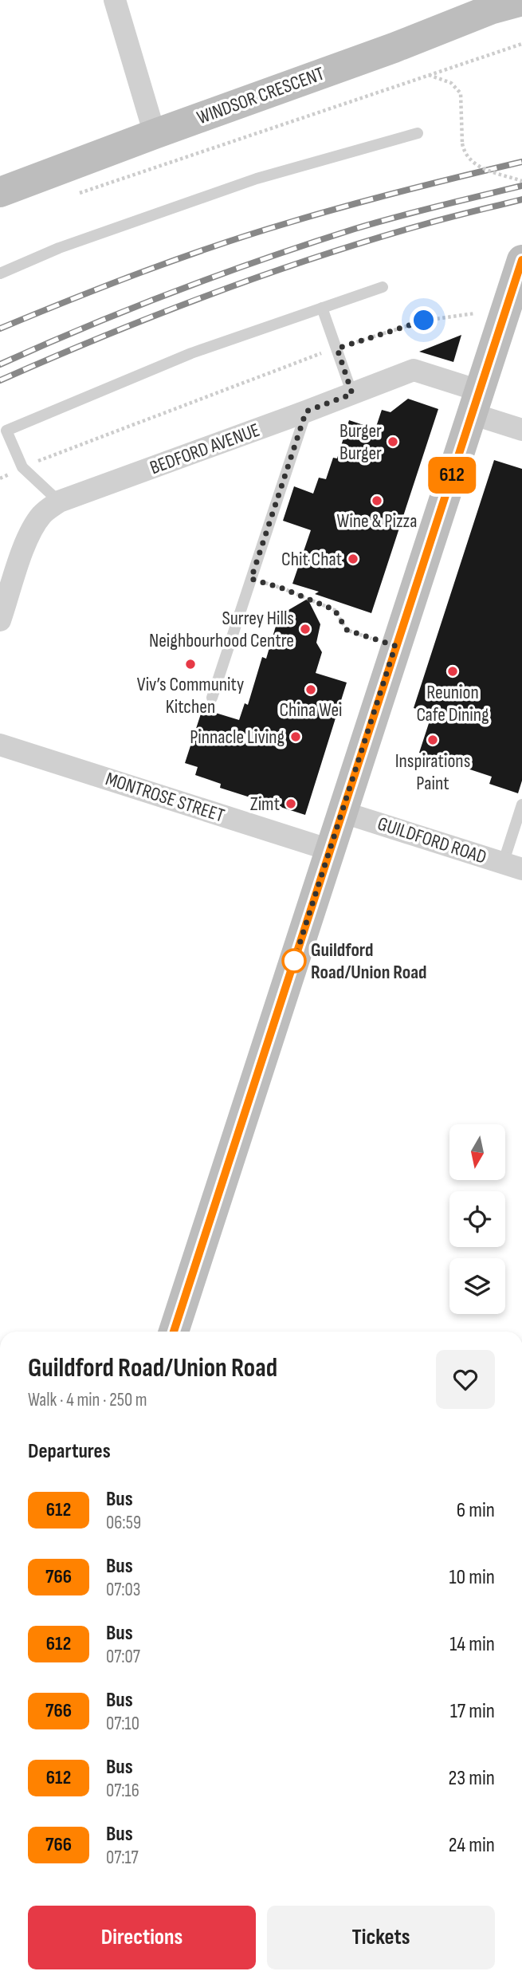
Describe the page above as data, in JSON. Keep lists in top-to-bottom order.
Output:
{
  "streets": {
    "main road": ["WINDSOR CRESCENT"],
    "street": ["BEDFORD AVENUE", "MONTROSE STREET", "GUILDFORD ROAD"]
  },
  "places": [
    "Burger Burger",
    "Wine & Pizza",
    "Chit Chat",
    "Surrey Hills Neighbourhood Centre",
    "Viv’s Community Kitchen",
    "Reunion Cafe Dining",
    "China Wei",
    "Pinnacle Living",
    "Inspirations Paint",
    "Zimt",
    "Guildford Road/Union Road"
  ],
  "lines": ["bus line 612"],
  "north": "bottom",
  "page": {
    "on_map": "612",
    "heading": [
      ["Guildford Road/Union Road", "Walk · 4 min · 250 m"],
      "Departures"
    ],
    "list": [
      {
        "mark": "612",
        "name": "Bus",
        "note": "06:59",
        "value": "6 min"
      },
      {
        "mark": "766",
        "name": "Bus",
        "note": "07:03",
        "value": "10 min"
      },
      {
        "mark": "612",
        "name": "Bus",
        "note": "07:07",
        "value": "14 min"
      },
      {
        "mark": "766",
        "name": "Bus",
        "note": "07:10",
        "value": "17 min"
      },
      {
        "mark": "612",
        "name": "Bus",
        "note": "07:16",
        "value": "23 min"
      },
      {
        "mark": "766",
        "name": "Bus",
        "note": "07:17",
        "value": "24 min"
      }
    ],
    "buttons": ["Directions", "Tickets"]
  }
}
